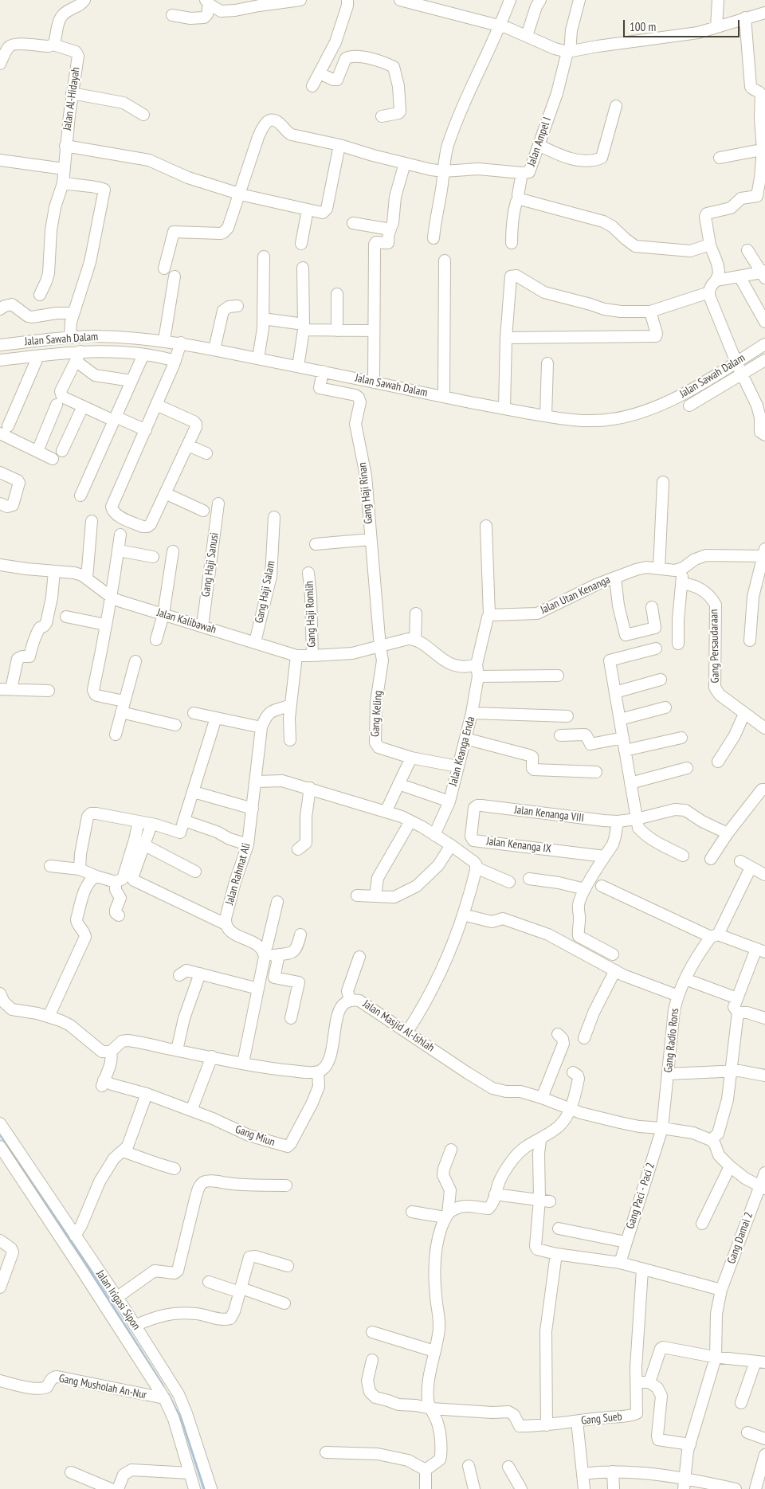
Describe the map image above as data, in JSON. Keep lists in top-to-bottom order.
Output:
{
  "streets": {
    "street": [
      "Jalan Al-Hidayah",
      "Jalan Ampel I",
      "Jalan Sawah Dalam",
      "Gang Haji Rinan",
      "Gang Haji Sanusi",
      "Gang Haji Salam",
      "Jalan Utan Kenanga",
      "Gang Haji Romlih",
      "Jalan Kalibawah",
      "Gang Persaudaraan",
      "Gang Keling",
      "Jalan Keanga Enda",
      "Jalan Kenanga VIII",
      "Jalan Kenanga IX",
      "Jalan Rahmat Ali",
      "Jalan Masjid Al-Ishlah",
      "Gang Radio Rons",
      "Gang Miun",
      "Gang Paci - Paci 2",
      "Gang Damai 2",
      "Jalan Irigasi Sipon",
      "Gang Musholah An-Nur",
      "Gang Sueb"
    ]
  },
  "crossings": [
    ["Jalan Sawah Dalam", "Gang Haji Rinan"],
    ["Gang Haji Rinan", "Jalan Kalibawah"],
    ["Gang Haji Rinan", "Gang Keling"],
    ["Gang Haji Sanusi", "Jalan Kalibawah"],
    ["Gang Haji Salam", "Jalan Kalibawah"],
    ["Gang Haji Romlih", "Jalan Kalibawah"],
    ["Jalan Kalibawah", "Gang Keling"],
    ["Gang Keling", "Jalan Keanga Enda"],
    ["Jalan Kenanga VIII", "Jalan Kenanga IX"],
    ["Jalan Masjid Al-Ishlah", "Gang Radio Rons"],
    ["Jalan Masjid Al-Ishlah", "Gang Miun"],
    ["Jalan Masjid Al-Ishlah", "Gang Paci - Paci 2"],
    ["Gang Radio Rons", "Gang Paci - Paci 2"],
    ["Jalan Irigasi Sipon", "Gang Musholah An-Nur"]
  ],
  "scale_bar": "100 m"
}
